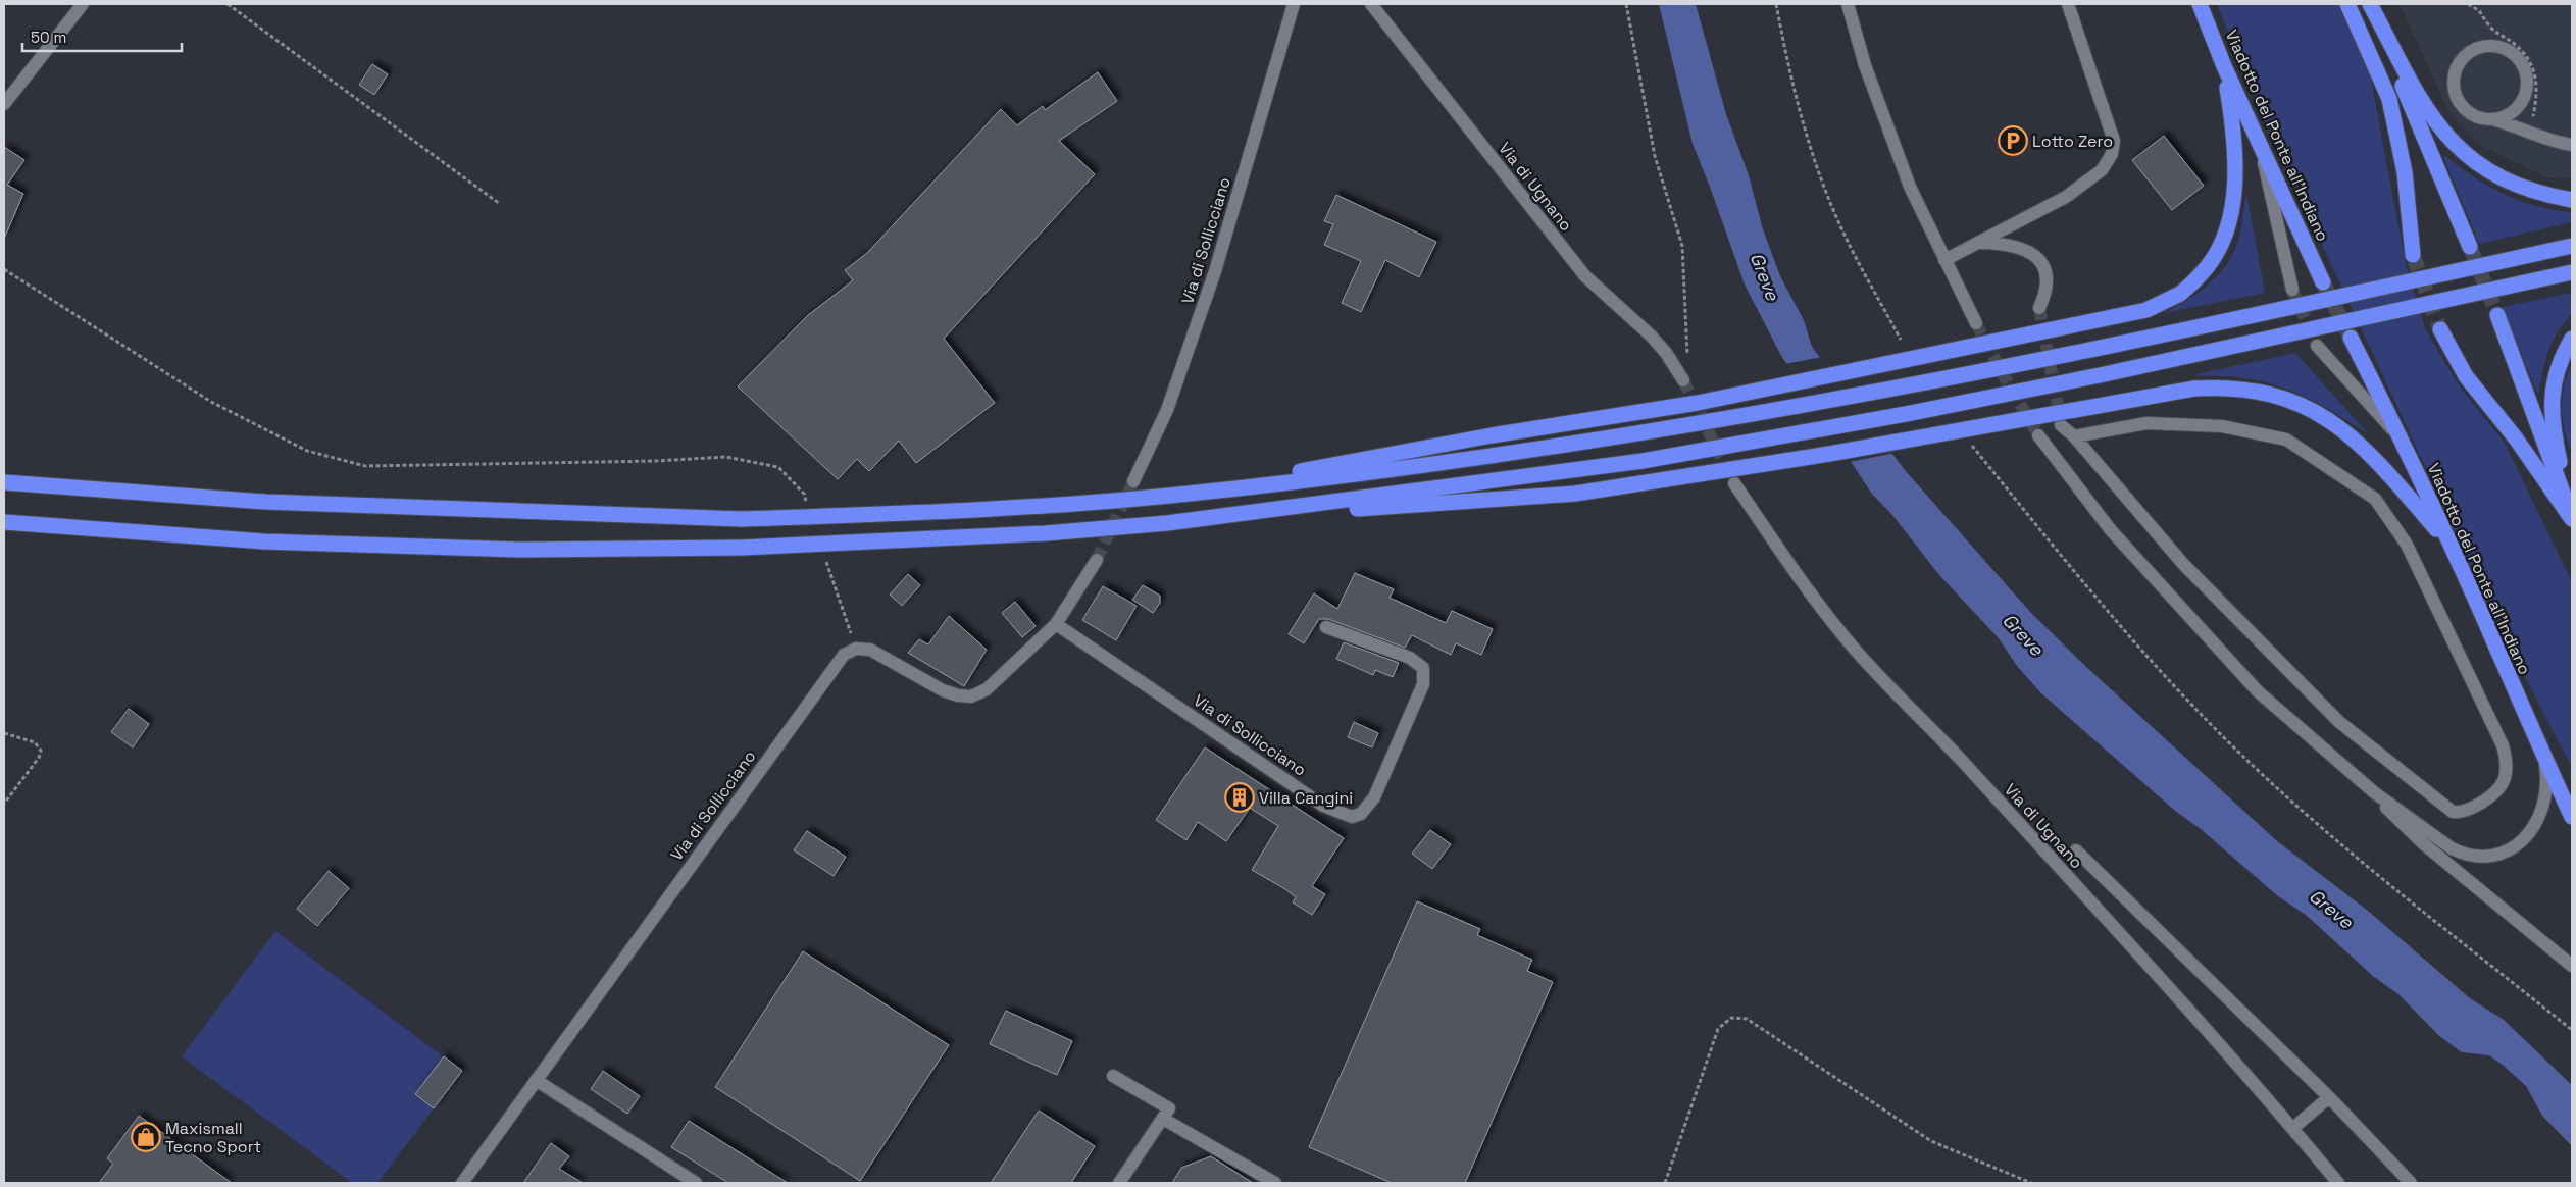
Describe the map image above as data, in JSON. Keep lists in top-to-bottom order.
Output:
{
  "streets": {
    "highway": ["Viadotto del Ponte all'Indiano"],
    "street": ["Via di Ugnano", "Via di Sollicciano"]
  },
  "water": ["Greve"],
  "places": {
    "parking": ["Lotto Zero"],
    "building": ["Villa Cangini"],
    "shop": ["Maxismall Tecno Sport"]
  },
  "scale_bar": "50 m"
}
